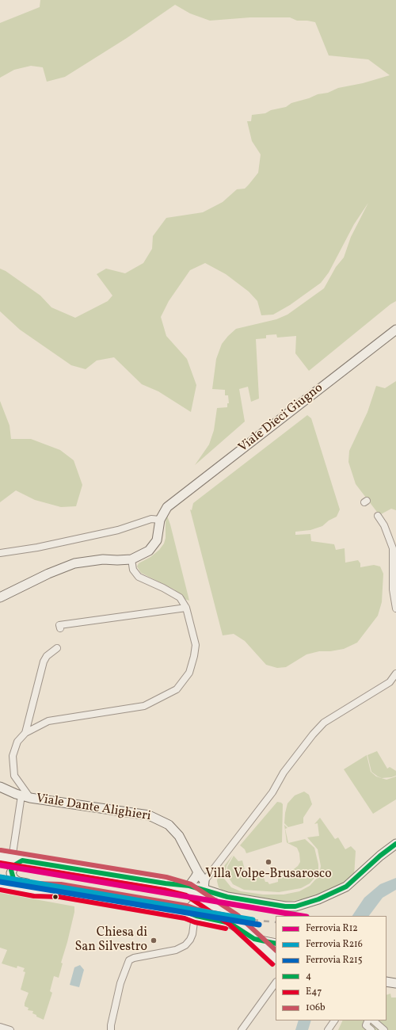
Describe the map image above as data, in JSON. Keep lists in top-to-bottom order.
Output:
{
  "streets": {
    "main road": ["Viale Dieci Giugno", "Viale Dante Alighieri"]
  },
  "places": ["Villa Volpe-Brusarosco", "Chiesa di San Silvestro"],
  "lines": [
    "transit line 4",
    "transit line 106b",
    "transit line E47",
    "rail line R12",
    "rail line R216",
    "rail line R215"
  ],
  "legend": [
    "Ferrovia R12",
    "Ferrovia R216",
    "Ferrovia R215",
    "4",
    "E47",
    "106b"
  ]
}
